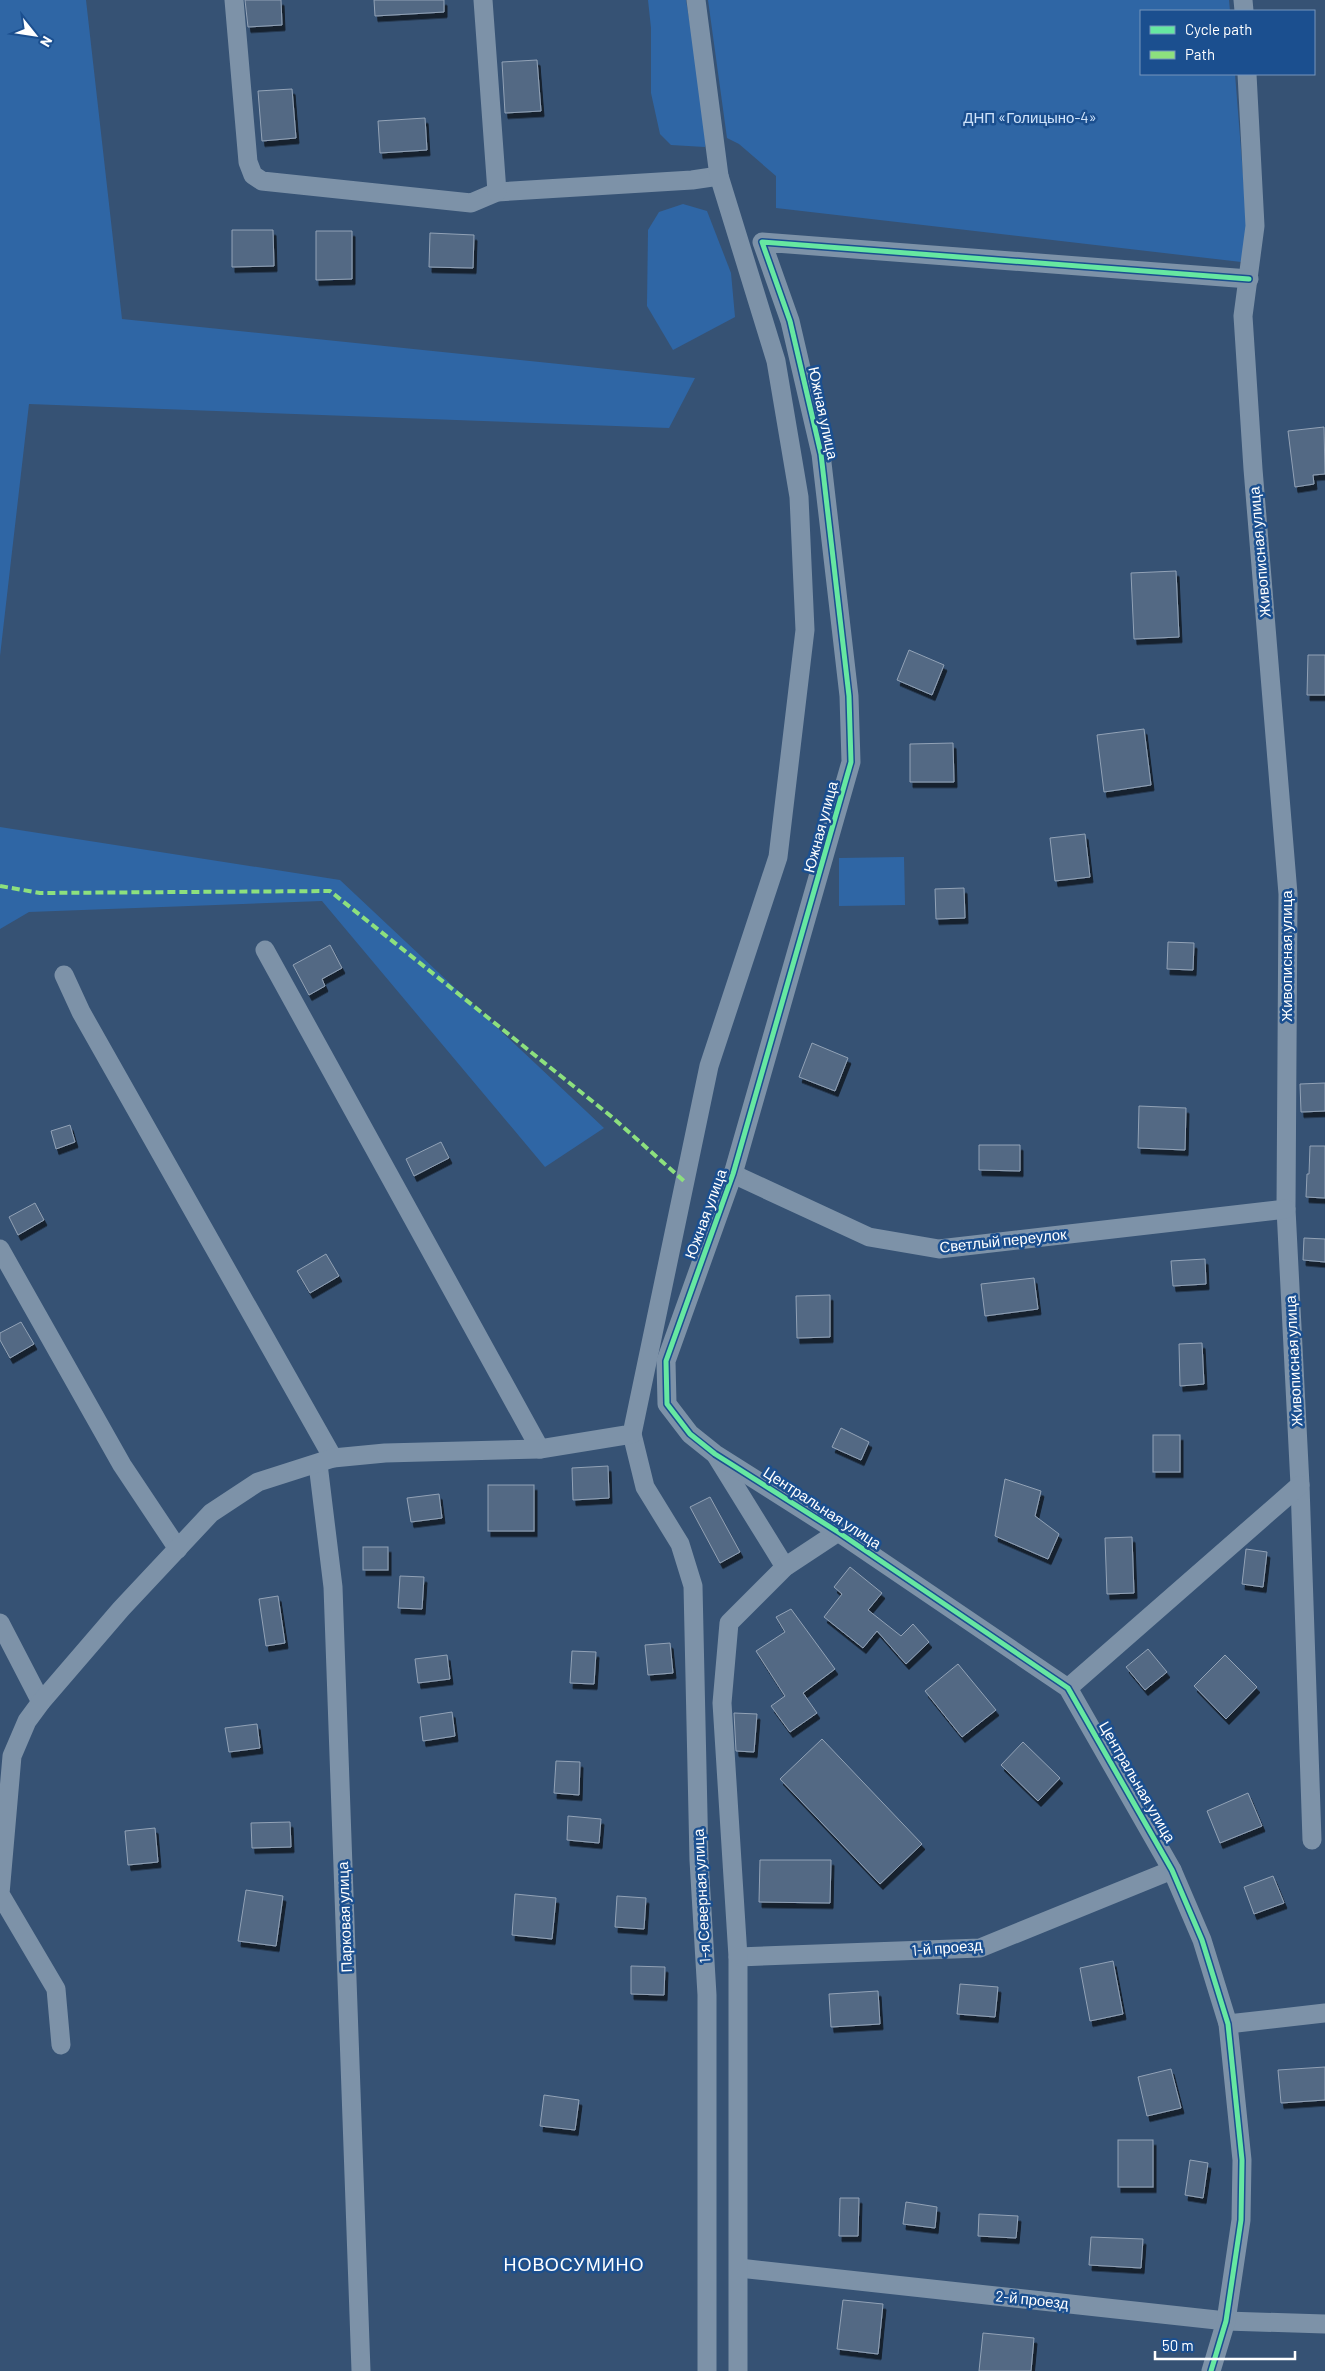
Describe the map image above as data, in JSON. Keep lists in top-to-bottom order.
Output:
{
  "streets": {
    "street": [
      "Южная улица",
      "Живописная улица",
      "Светлый переулок",
      "Центральная улица",
      "1-я Северная улица",
      "Парковая улица",
      "1-й проезд",
      "2-й проезд"
    ]
  },
  "crossings": [
    ["Южная улица", "Живописная улица"],
    ["Южная улица", "Светлый переулок"],
    ["Южная улица", "Центральная улица"],
    ["Живописная улица", "Светлый переулок"],
    ["Центральная улица", "1-й проезд"],
    ["Центральная улица", "2-й проезд"]
  ],
  "districts": ["НОВОСУМИНО"],
  "parks": ["ДНП «Голицыно-4»"],
  "legend": ["Cycle path", "Path"],
  "scale_bar": "50 m",
  "north": "bottom right"
}
